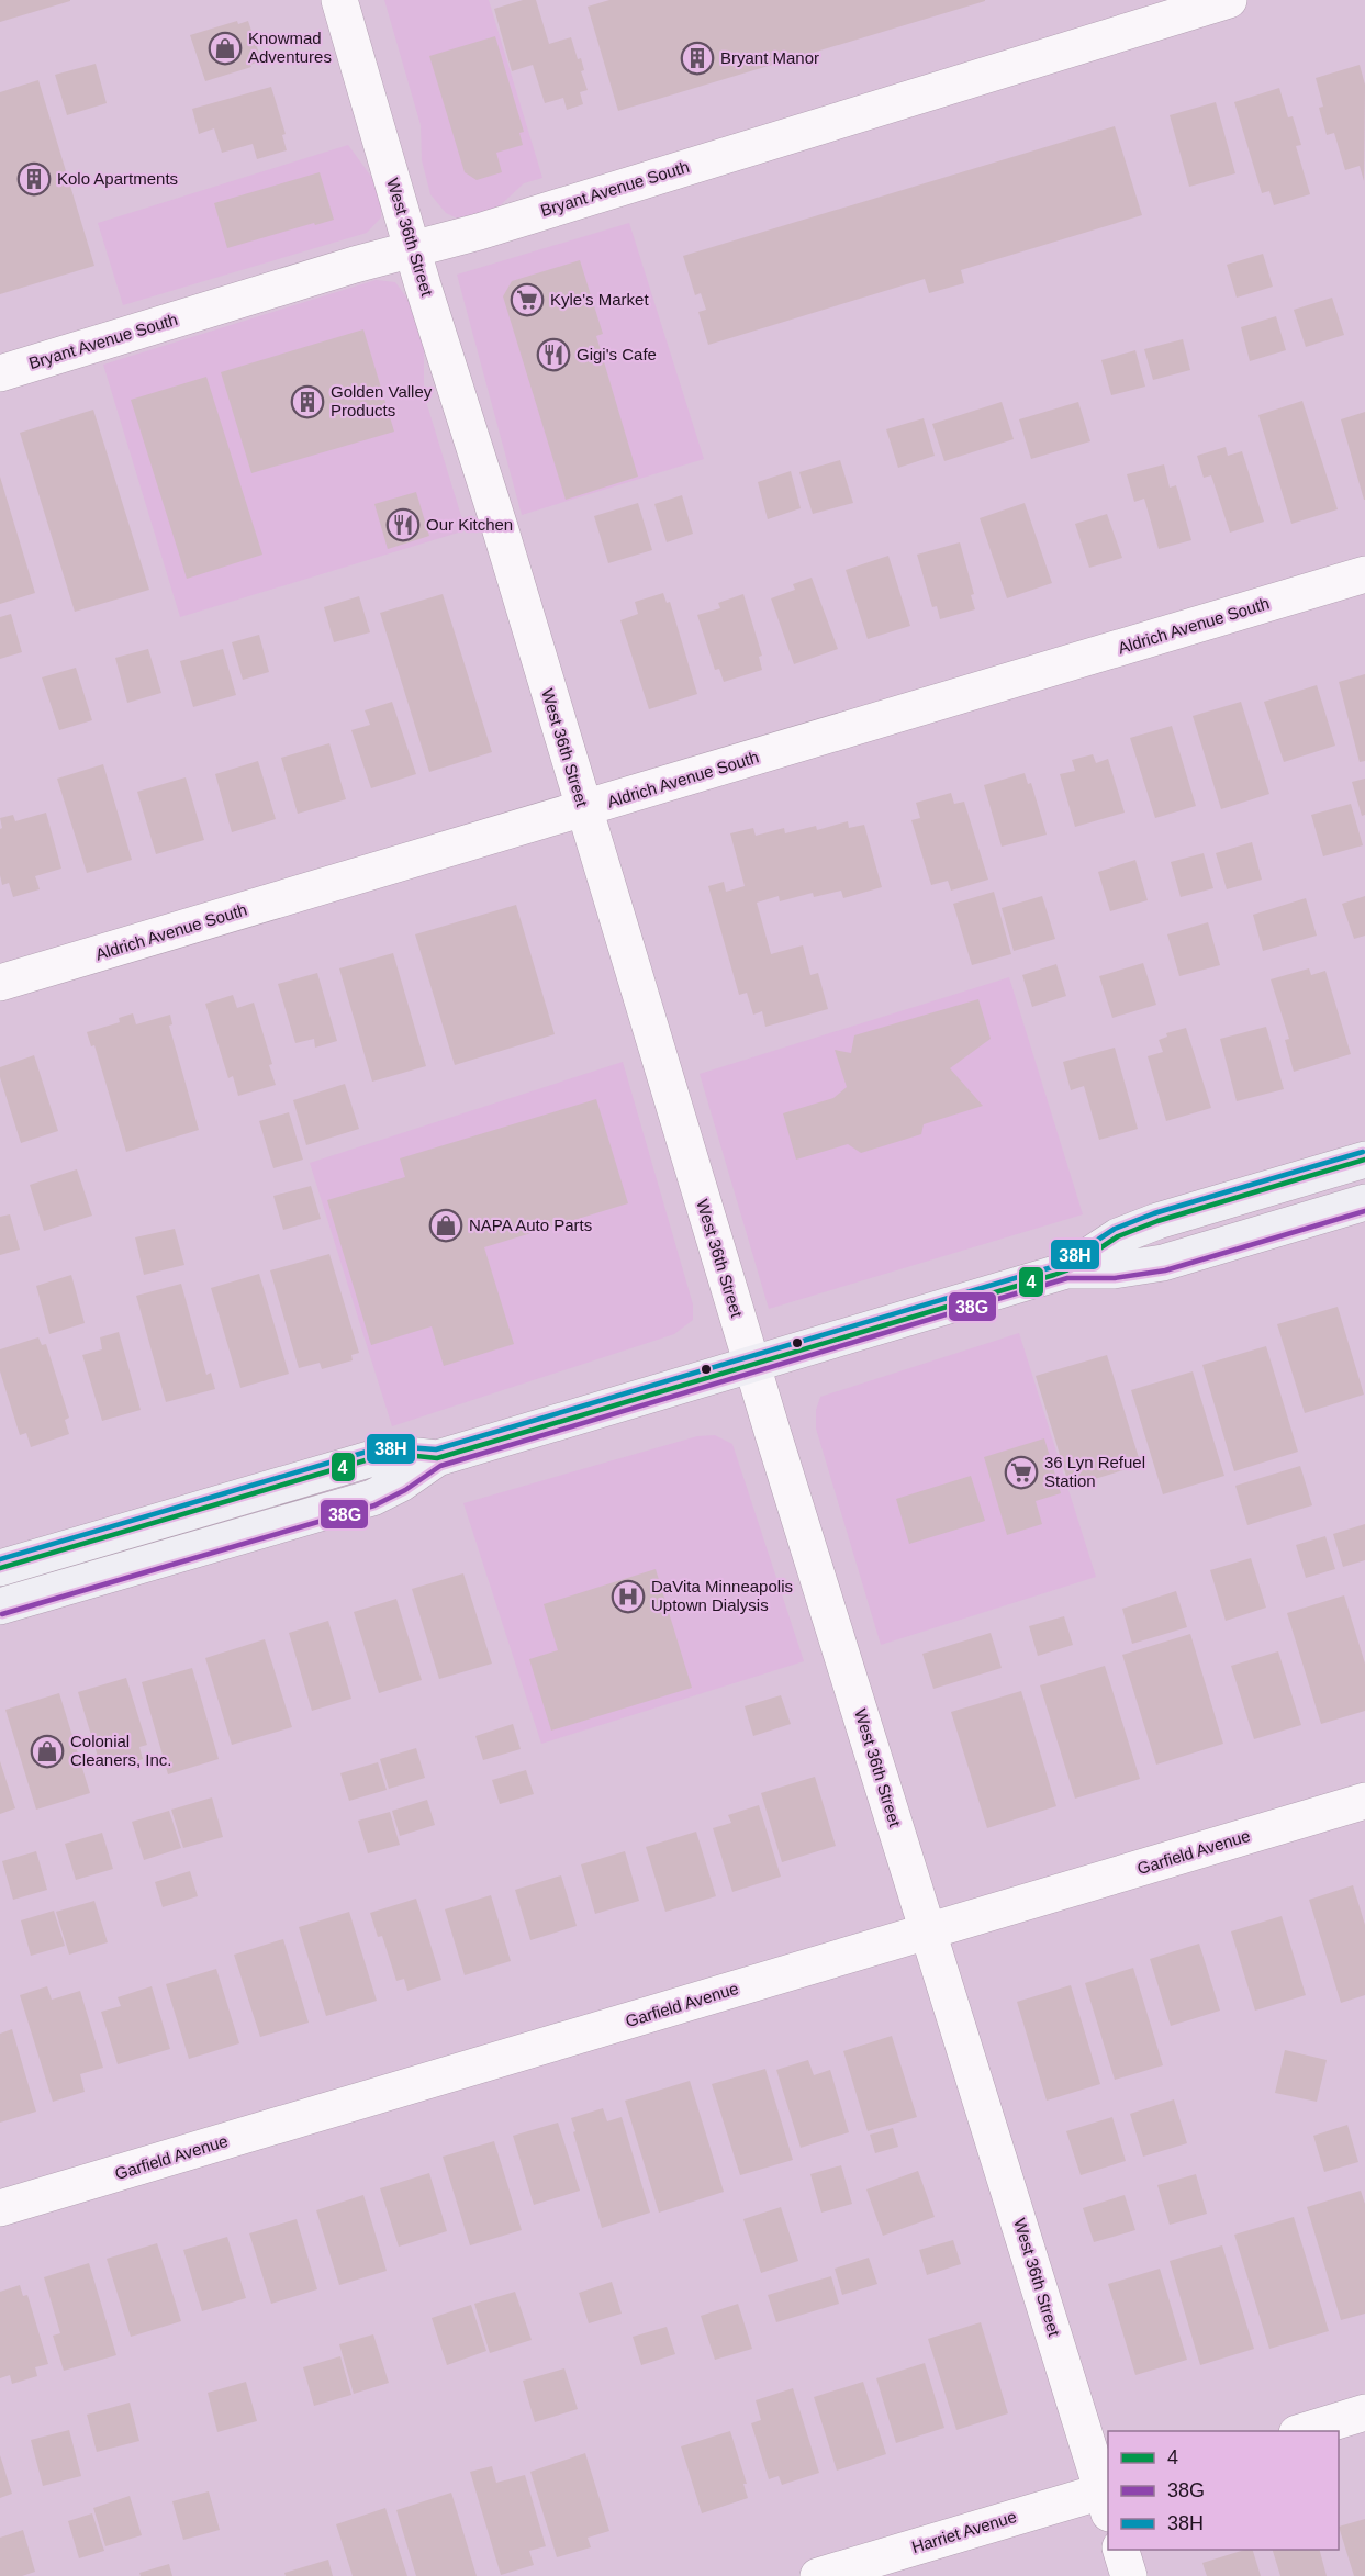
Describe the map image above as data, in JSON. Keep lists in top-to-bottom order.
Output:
{
  "streets": {
    "street": [
      "Bryant Avenue South",
      "West 36th Street",
      "Aldrich Avenue South",
      "Garfield Avenue",
      "Harriet Avenue"
    ]
  },
  "crossings": [
    ["Bryant Avenue South", "West 36th Street"],
    ["West 36th Street", "Aldrich Avenue South"],
    ["West 36th Street", "Garfield Avenue"],
    ["West 36th Street", "Harriet Avenue"]
  ],
  "places": {
    "shop": ["Knowmad Adventures", "NAPA Auto Parts", "Colonial Cleaners, Inc."],
    "building": ["Bryant Manor", "Kolo Apartments", "Golden Valley Products"],
    "supermarket": ["Kyle's Market", "36 Lyn Refuel Station"],
    "restaurant": ["Gigi's Cafe", "Our Kitchen"],
    "hospital": ["DaVita Minneapolis Uptown Dialysis"]
  },
  "lines": ["transit line 38H", "transit line 4", "transit line 38G"],
  "legend": ["4", "38G", "38H"]
}
